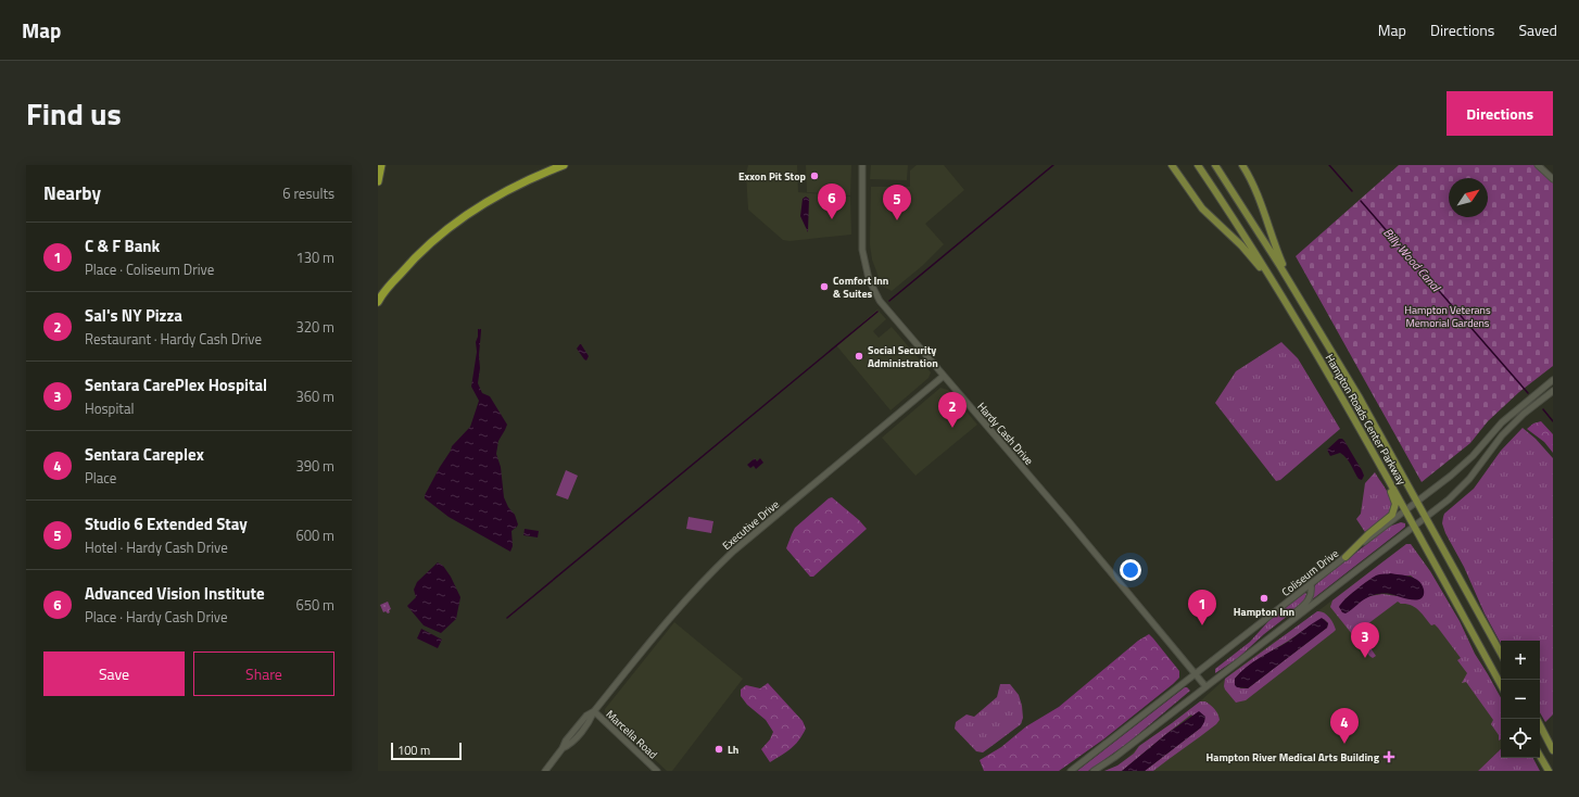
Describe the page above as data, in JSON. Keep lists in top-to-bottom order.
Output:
{
  "streets": {
    "main road": ["Hampton Roads Center Parkway"],
    "street": [
      "Hardy Cash Drive",
      "Executive Drive",
      "Coliseum Drive",
      "Marcella Road"
    ]
  },
  "crossings": [
    ["Hampton Roads Center Parkway", "Coliseum Drive"],
    ["Hardy Cash Drive", "Executive Drive"],
    ["Hardy Cash Drive", "Coliseum Drive"],
    ["Executive Drive", "Marcella Road"]
  ],
  "water": ["Billy Wood Canal"],
  "parks": ["Hampton Veterans Memorial Gardens"],
  "places": {
    "other": [
      "Exxon Pit Stop",
      "Comfort Inn & Suites",
      "Social Security Administration",
      "Hampton Inn",
      "Lh"
    ],
    "health": ["Hampton River Medical Arts Building"]
  },
  "scale_bar": "100 m",
  "north": "top right",
  "page": {
    "header": "Map",
    "nav": ["Map", "Directions", "Saved"],
    "title": "Find us",
    "buttons": [
      "Directions",
      ["Save", "Share"]
    ],
    "heading": ["Nearby", "6 results"],
    "pins": [
      "6",
      "5",
      "2",
      "1",
      "3",
      "4"
    ],
    "list": [
      {
        "mark": "1",
        "name": "C & F Bank",
        "note": "Place · Coliseum Drive",
        "value": "130 m"
      },
      {
        "mark": "2",
        "name": "Sal's NY Pizza",
        "note": "Restaurant · Hardy Cash Drive",
        "value": "320 m"
      },
      {
        "mark": "3",
        "name": "Sentara CarePlex Hospital",
        "note": "Hospital",
        "value": "360 m"
      },
      {
        "mark": "4",
        "name": "Sentara Careplex",
        "note": "Place",
        "value": "390 m"
      },
      {
        "mark": "5",
        "name": "Studio 6 Extended Stay",
        "note": "Hotel · Hardy Cash Drive",
        "value": "600 m"
      },
      {
        "mark": "6",
        "name": "Advanced Vision Institute",
        "note": "Place · Hardy Cash Drive",
        "value": "650 m"
      }
    ],
    "map_buttons": ["+", "−"],
    "scale": "100 m"
  }
}
